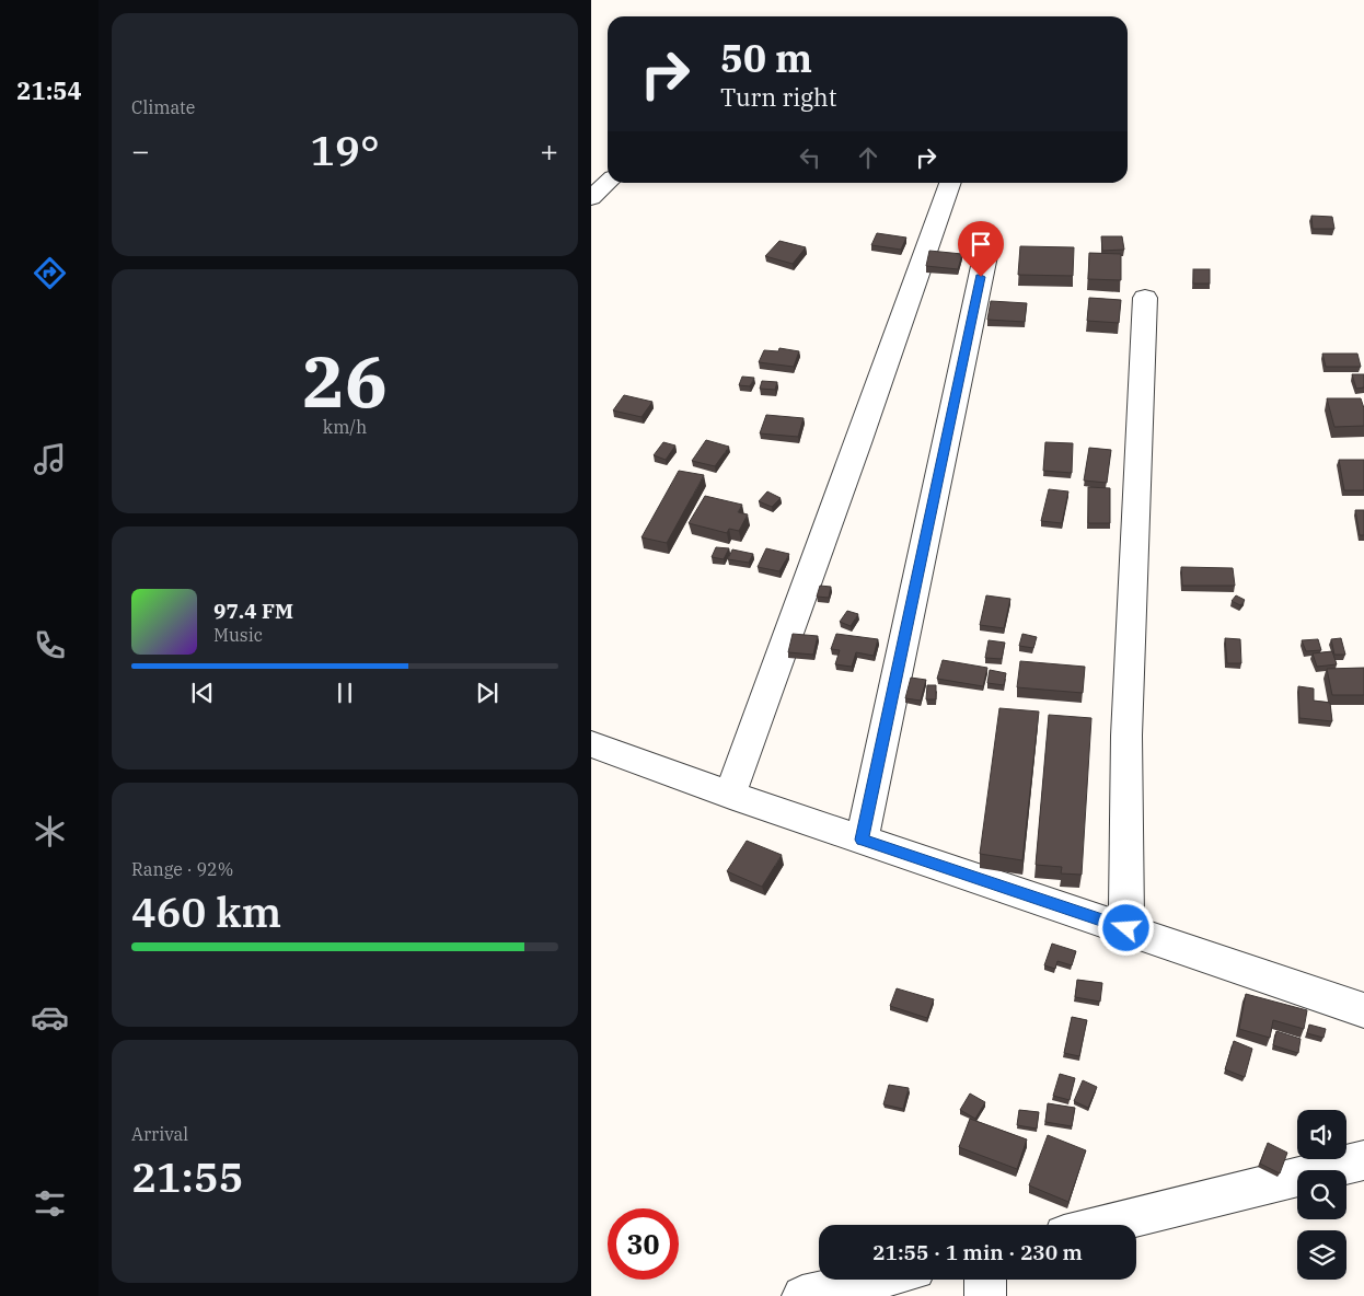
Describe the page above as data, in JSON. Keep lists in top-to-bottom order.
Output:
{
  "page": {
    "tabs": "21:54",
    "tile": [
      "Climate",
      ["26", "km/h"],
      ["Range · 92%", "460 km"],
      ["Arrival", "21:55"]
    ],
    "turn": ["50 m", "Turn right"],
    "heat": ["−", "19°", "+"],
    "song": ["97.4 FM", "Music"],
    "limit": "30",
    "trip": "21:55 · 1 min · 230 m"
  }
}
